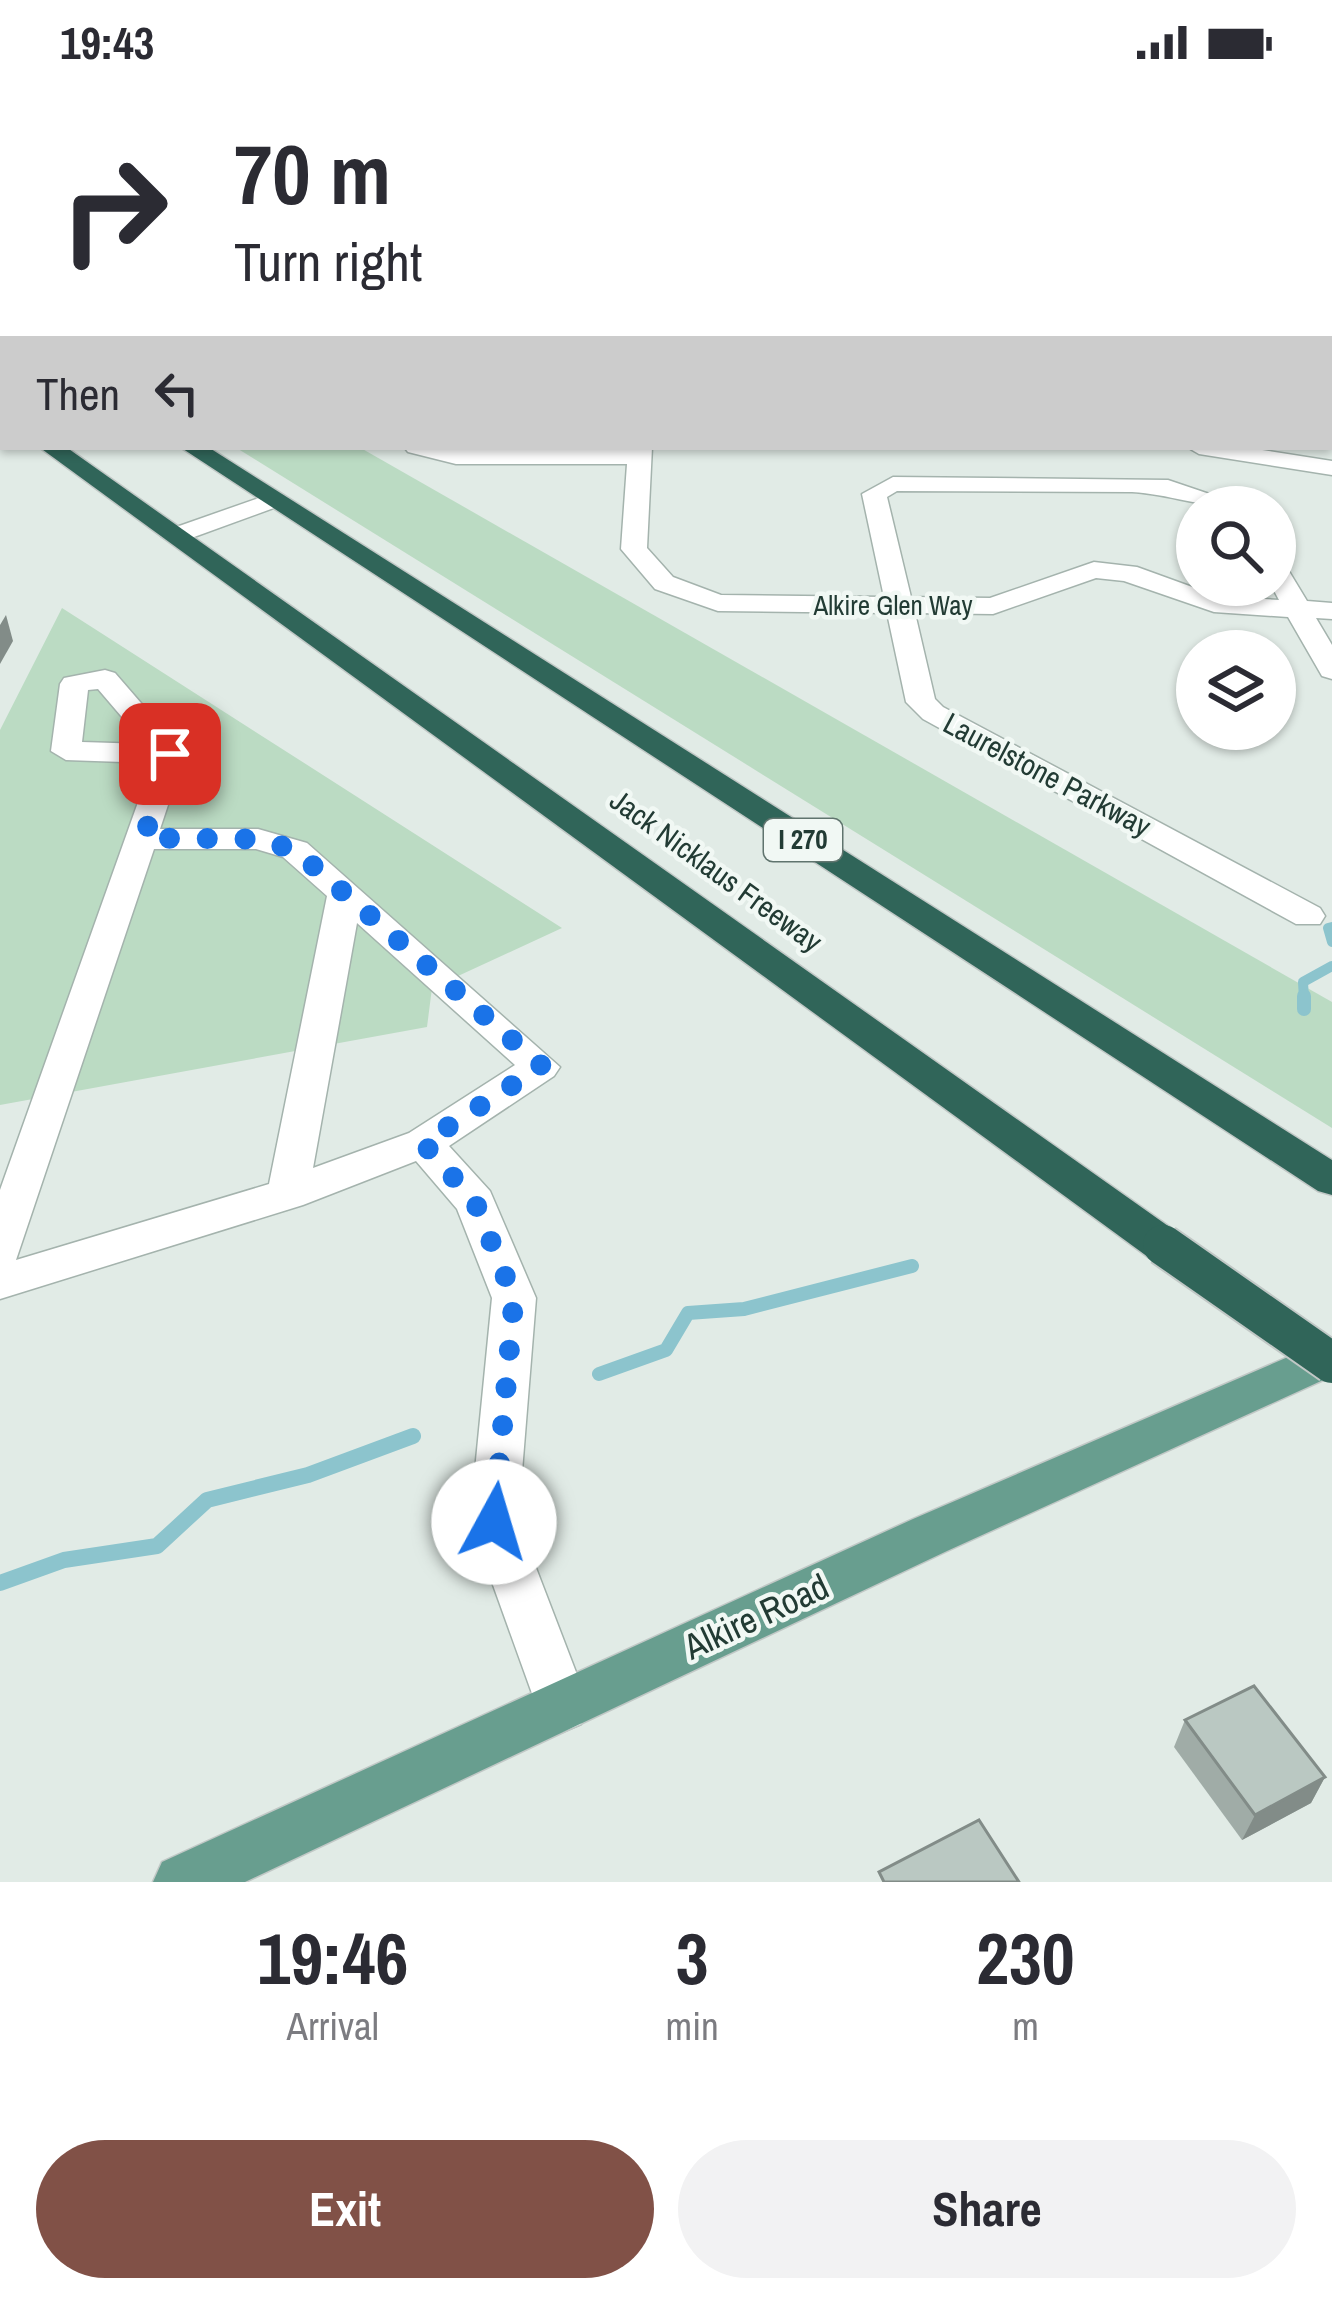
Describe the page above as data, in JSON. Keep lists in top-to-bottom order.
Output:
{
  "streets": {
    "highway": ["I 270", "Jack Nicklaus Freeway"],
    "main road": ["Alkire Road"],
    "street": ["Alkire Glen Way", "Laurelstone Parkway"]
  },
  "crossings": [
    ["Alkire Glen Way", "Laurelstone Parkway"],
    ["Jack Nicklaus Freeway", "Alkire Road"]
  ],
  "page": {
    "status": "19:43",
    "turn": ["70 m", "Turn right"],
    "then": "Then",
    "eta": [
      "19:46",
      "Arrival",
      "3",
      "min",
      "230",
      "m"
    ],
    "buttons": ["Exit", "Share"]
  }
}
